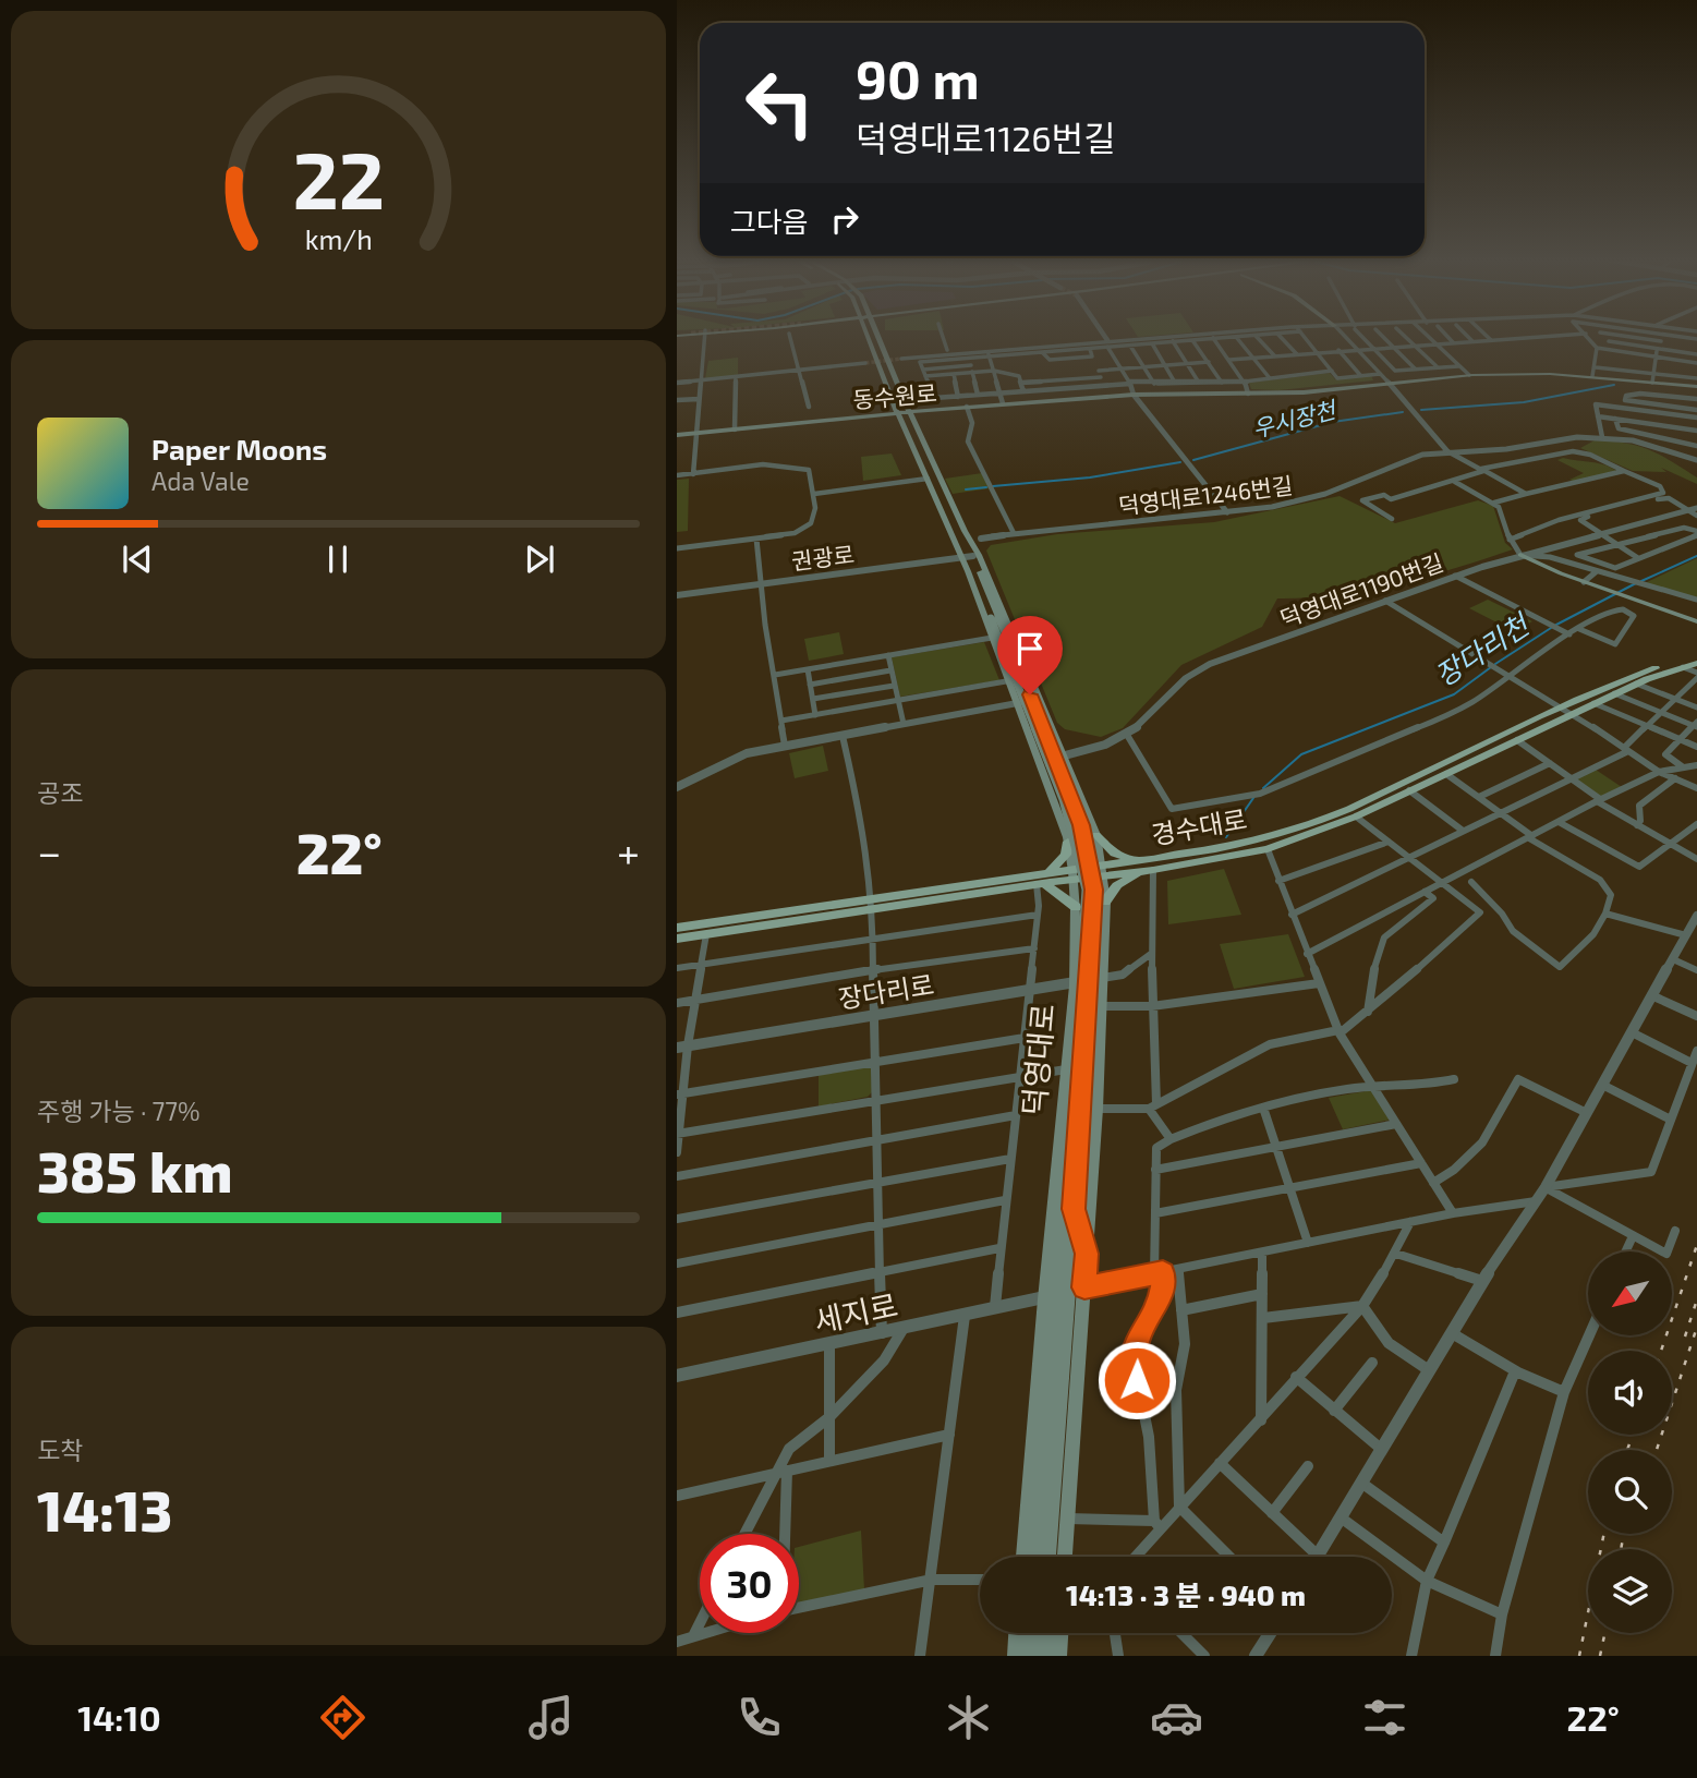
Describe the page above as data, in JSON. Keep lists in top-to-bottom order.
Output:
{
  "streets": {
    "main road": ["동수원로", "경수대로", "덕영대로"],
    "street": [
      "덕영대로1246번길",
      "권광로",
      "덕영대로1190번길",
      "장다리로",
      "세지로"
    ]
  },
  "crossings": [
    ["동수원로", "덕영대로"],
    ["덕영대로1246번길", "권광로"],
    ["덕영대로1246번길", "덕영대로"],
    ["권광로", "덕영대로"],
    ["덕영대로1190번길", "덕영대로"],
    ["경수대로", "덕영대로"],
    ["장다리로", "덕영대로"],
    ["덕영대로", "세지로"]
  ],
  "water": ["우시장천", "장다리천"],
  "north": "bottom left",
  "page": {
    "turn": ["90 m", "덕영대로1126번길"],
    "then": "그다음",
    "song": ["Paper Moons", "Ada Vale"],
    "tile": [
      "공조",
      ["주행 가능 · 77%", "385 km"],
      ["도착", "14:13"]
    ],
    "heat": ["−", "22°", "+"],
    "limit": "30",
    "trip": "14:13 · 3 분 · 940 m",
    "tabs": ["14:10", "22°"],
    "gauge": ["22", "km/h"]
  }
}
